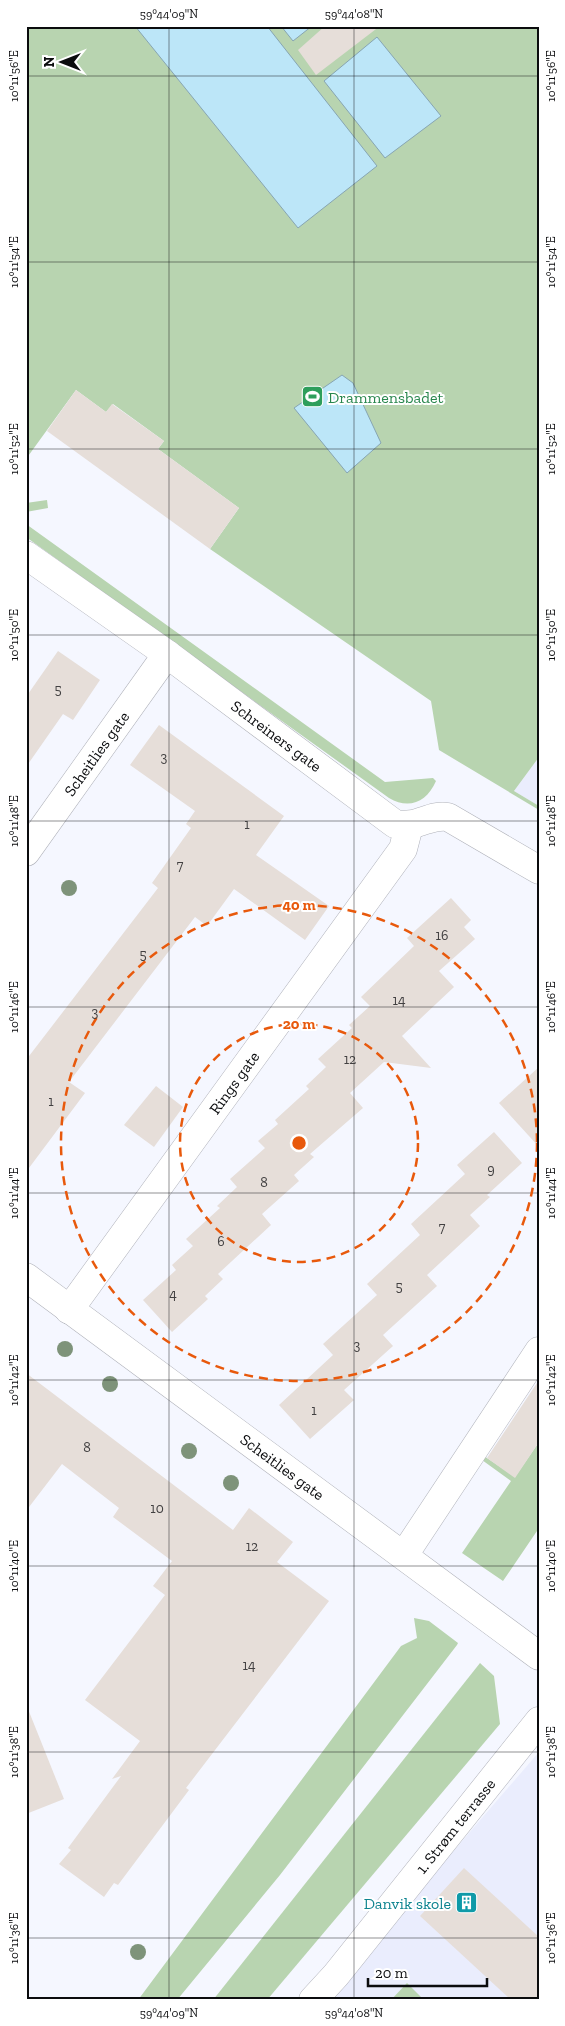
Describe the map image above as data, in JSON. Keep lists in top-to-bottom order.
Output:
{
  "streets": {
    "street": [
      "Schreiners gate",
      "Scheitlies gate",
      "Rings gate",
      "1. Strøm terrasse"
    ]
  },
  "crossings": [
    ["Schreiners gate", "Scheitlies gate"],
    ["Schreiners gate", "Rings gate"],
    ["Scheitlies gate", "Rings gate"]
  ],
  "places": {
    "sports": ["Drammensbadet"],
    "building": ["Danvik skole"]
  },
  "house_numbers": [
    "5",
    "3",
    "1",
    "7",
    "16",
    "5",
    "14",
    "3",
    "12",
    "1",
    "9",
    "8",
    "7",
    "6",
    "5",
    "4",
    "3",
    "1",
    "8",
    "10",
    "12",
    "14"
  ],
  "scale_bar": "20 m",
  "north": "left",
  "coordinates": [
    "59°44'09\"N",
    "59°44'08\"N",
    "10°11'56\"E",
    "10°11'54\"E",
    "10°11'52\"E",
    "10°11'50\"E",
    "10°11'48\"E",
    "10°11'46\"E",
    "10°11'44\"E",
    "10°11'42\"E",
    "10°11'40\"E",
    "10°11'38\"E",
    "10°11'36\"E"
  ],
  "rings": ["40 m", "20 m"]
}
